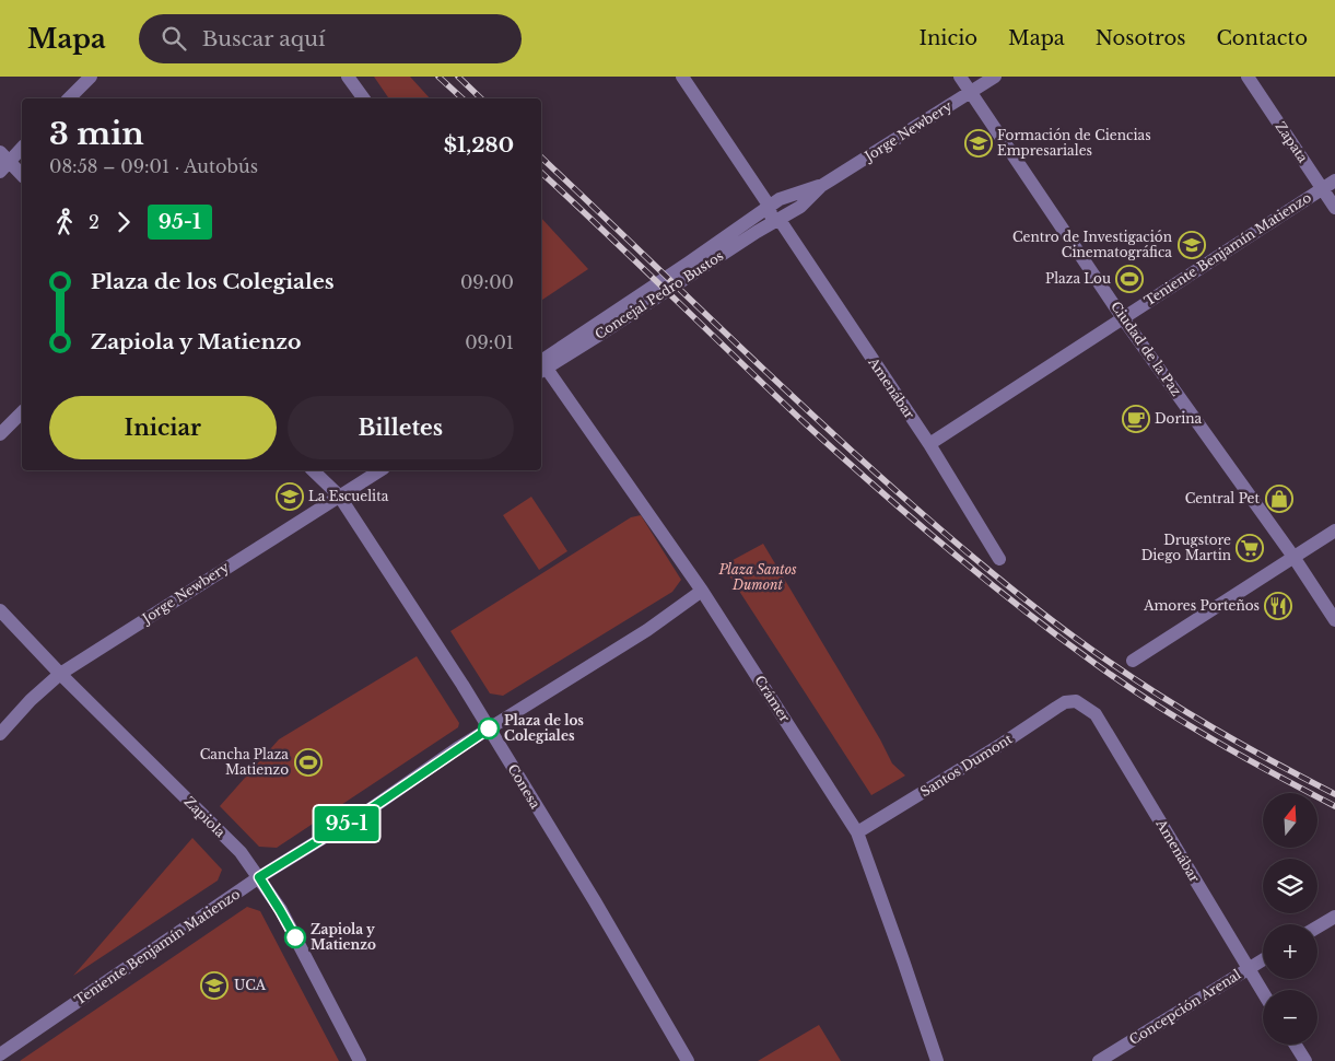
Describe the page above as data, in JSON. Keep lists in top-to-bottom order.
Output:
{
  "streets": {
    "street": [
      "Jorge Newbery",
      "Zapata",
      "Teniente Benjamín Matienzo",
      "Concejal Pedro Bustos",
      "Ciudad de la Paz",
      "Amenábar",
      "Crámer",
      "Santos Dumont",
      "Conesa",
      "Zapiola",
      "Concepción Arenal"
    ]
  },
  "crossings": [
    ["Jorge Newbery", "Concejal Pedro Bustos"],
    ["Jorge Newbery", "Ciudad de la Paz"],
    ["Jorge Newbery", "Amenábar"],
    ["Jorge Newbery", "Conesa"],
    ["Jorge Newbery", "Zapiola"],
    ["Zapata", "Teniente Benjamín Matienzo"],
    ["Teniente Benjamín Matienzo", "Ciudad de la Paz"],
    ["Teniente Benjamín Matienzo", "Amenábar"],
    ["Teniente Benjamín Matienzo", "Crámer"],
    ["Teniente Benjamín Matienzo", "Conesa"],
    ["Teniente Benjamín Matienzo", "Zapiola"],
    ["Concejal Pedro Bustos", "Amenábar"],
    ["Concejal Pedro Bustos", "Crámer"],
    ["Amenábar", "Santos Dumont"],
    ["Amenábar", "Concepción Arenal"],
    ["Crámer", "Santos Dumont"]
  ],
  "parks": ["Plaza Santos Dumont"],
  "places": {
    "school or university": [
      "Formación de Ciencias Empresariales",
      "Centro de Investigación Cinematográfica",
      "La Escuelita",
      "UCA"
    ],
    "sports": ["Plaza Lou", "Cancha Plaza Matienzo"],
    "cafe": ["Dorina"],
    "shop": ["Central Pet"],
    "supermarket": ["Drugstore Diego Martin"],
    "restaurant": ["Amores Porteños"],
    "other": ["Plaza de los Colegiales", "Zapiola y Matienzo"]
  },
  "lines": ["bus line 95-1"],
  "north": "top",
  "page": {
    "header": "Mapa",
    "search": "Buscar aquí",
    "nav": [
      "Inicio",
      "Mapa",
      "Nosotros",
      "Contacto"
    ],
    "on_map": "95-1",
    "heading": ["3 min", "08:58 – 09:01 · Autobús", "$1,280"],
    "legs": ["2", "95-1"],
    "list": [
      {
        "name": "Plaza de los Colegiales",
        "value": "09:00"
      },
      {
        "name": "Zapiola y Matienzo",
        "value": "09:01"
      }
    ],
    "buttons": ["Iniciar", "Billetes"],
    "map_buttons": ["+", "−"]
  }
}
